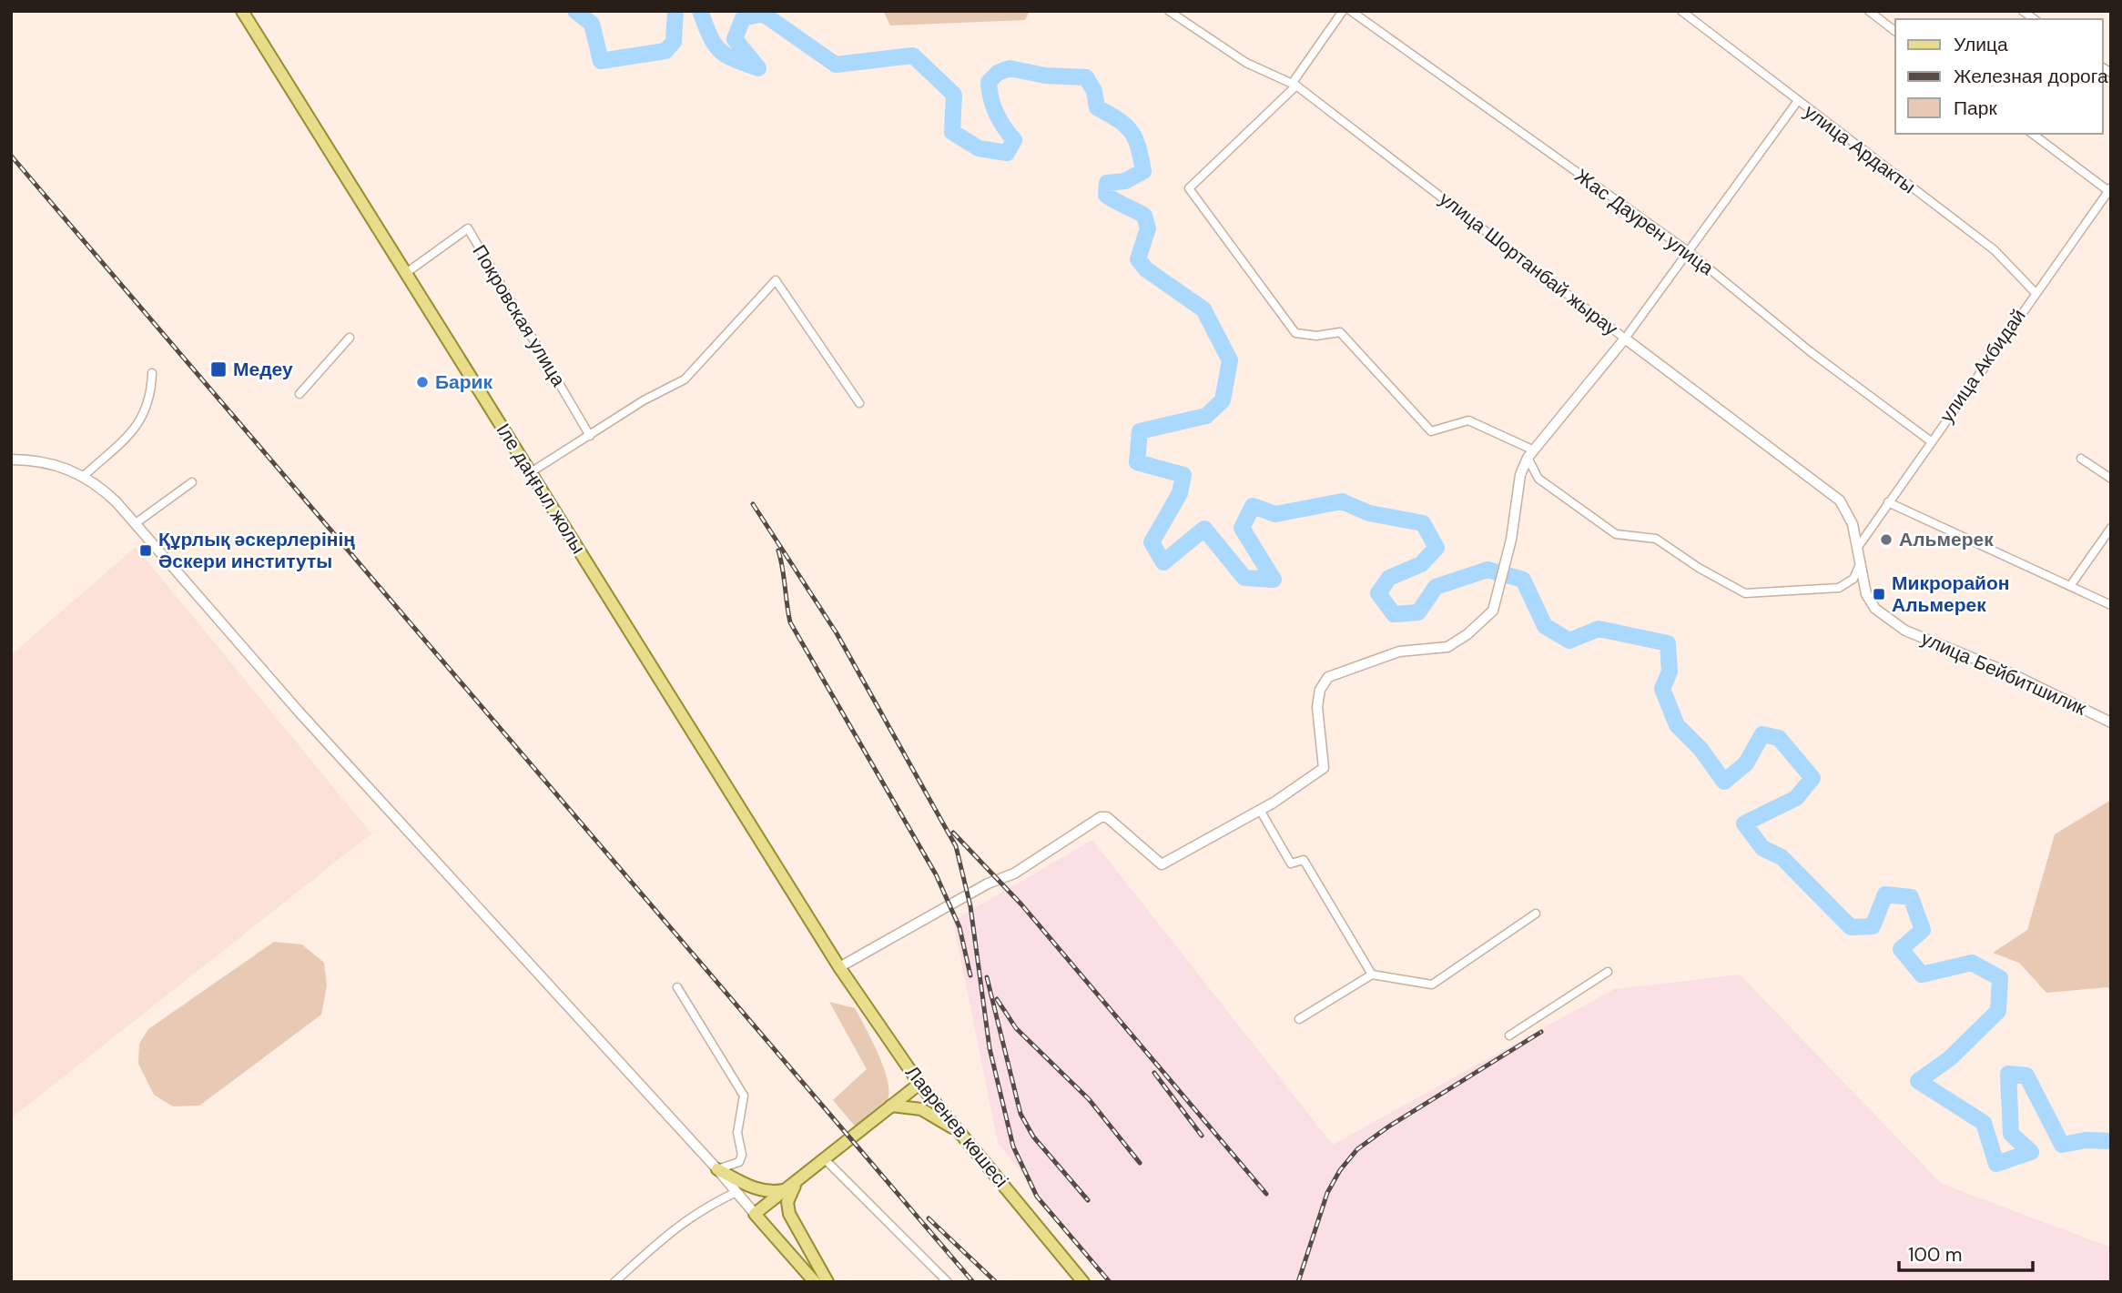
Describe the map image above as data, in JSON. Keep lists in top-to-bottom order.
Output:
{
  "streets": {
    "main road": ["Іле даңғыл жолы", "Лавренев көшесі"],
    "street": [
      "улица Ардакты",
      "Жас Даурен улица",
      "улица Шортанбай жырау",
      "Покровская улица",
      "улица Акбидай",
      "улица Бейбитшилик"
    ]
  },
  "crossings": [
    ["улица Ардакты", "улица Акбидай"],
    ["Жас Даурен улица", "улица Акбидай"],
    ["улица Шортанбай жырау", "улица Акбидай"],
    ["улица Шортанбай жырау", "улица Бейбитшилик"],
    ["Покровская улица", "Іле даңғыл жолы"],
    ["улица Акбидай", "улица Бейбитшилик"],
    ["Іле даңғыл жолы", "Лавренев көшесі"]
  ],
  "places": {
    "transit": ["Медеу", "Құрлық әскерлерінің Әскери институты", "Микрорайон Альмерек"],
    "other": ["Барик", "Альмерек"]
  },
  "legend": ["Улица", "Железная дорога", "Парк"],
  "scale_bar": "100 m"
}
